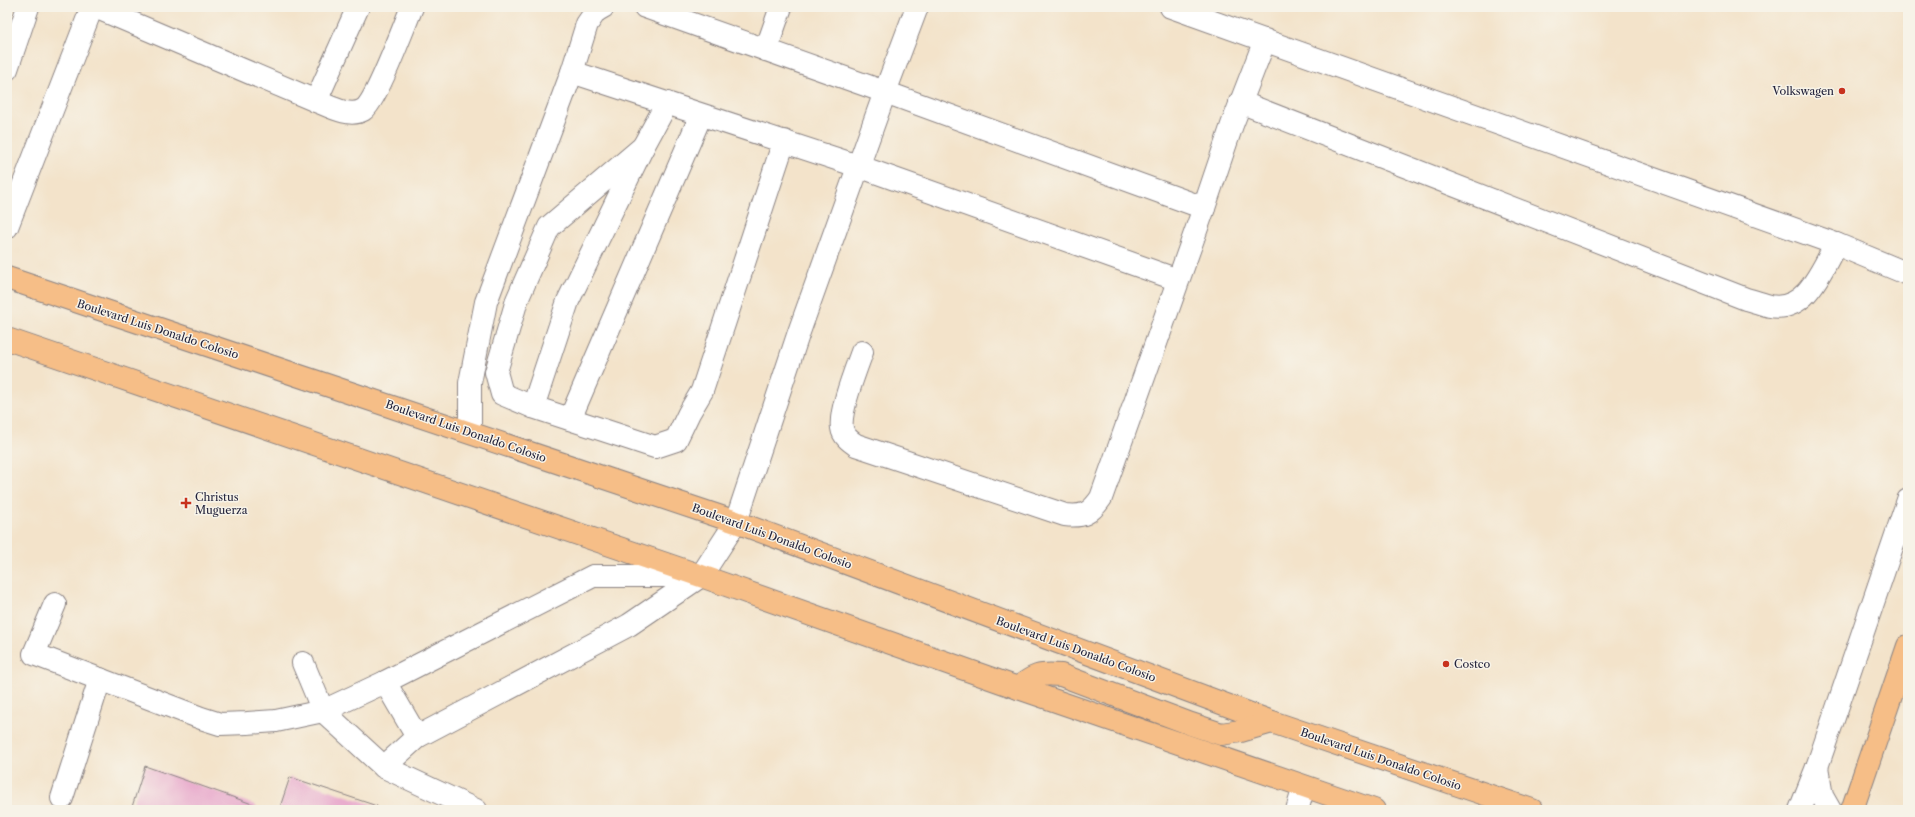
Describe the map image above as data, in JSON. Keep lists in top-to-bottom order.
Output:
{
  "streets": {
    "main road": ["Boulevard Luis Donaldo Colosio"]
  },
  "places": {
    "other": ["Volkswagen", "Costco"],
    "health": ["Christus Muguerza"]
  }
}
